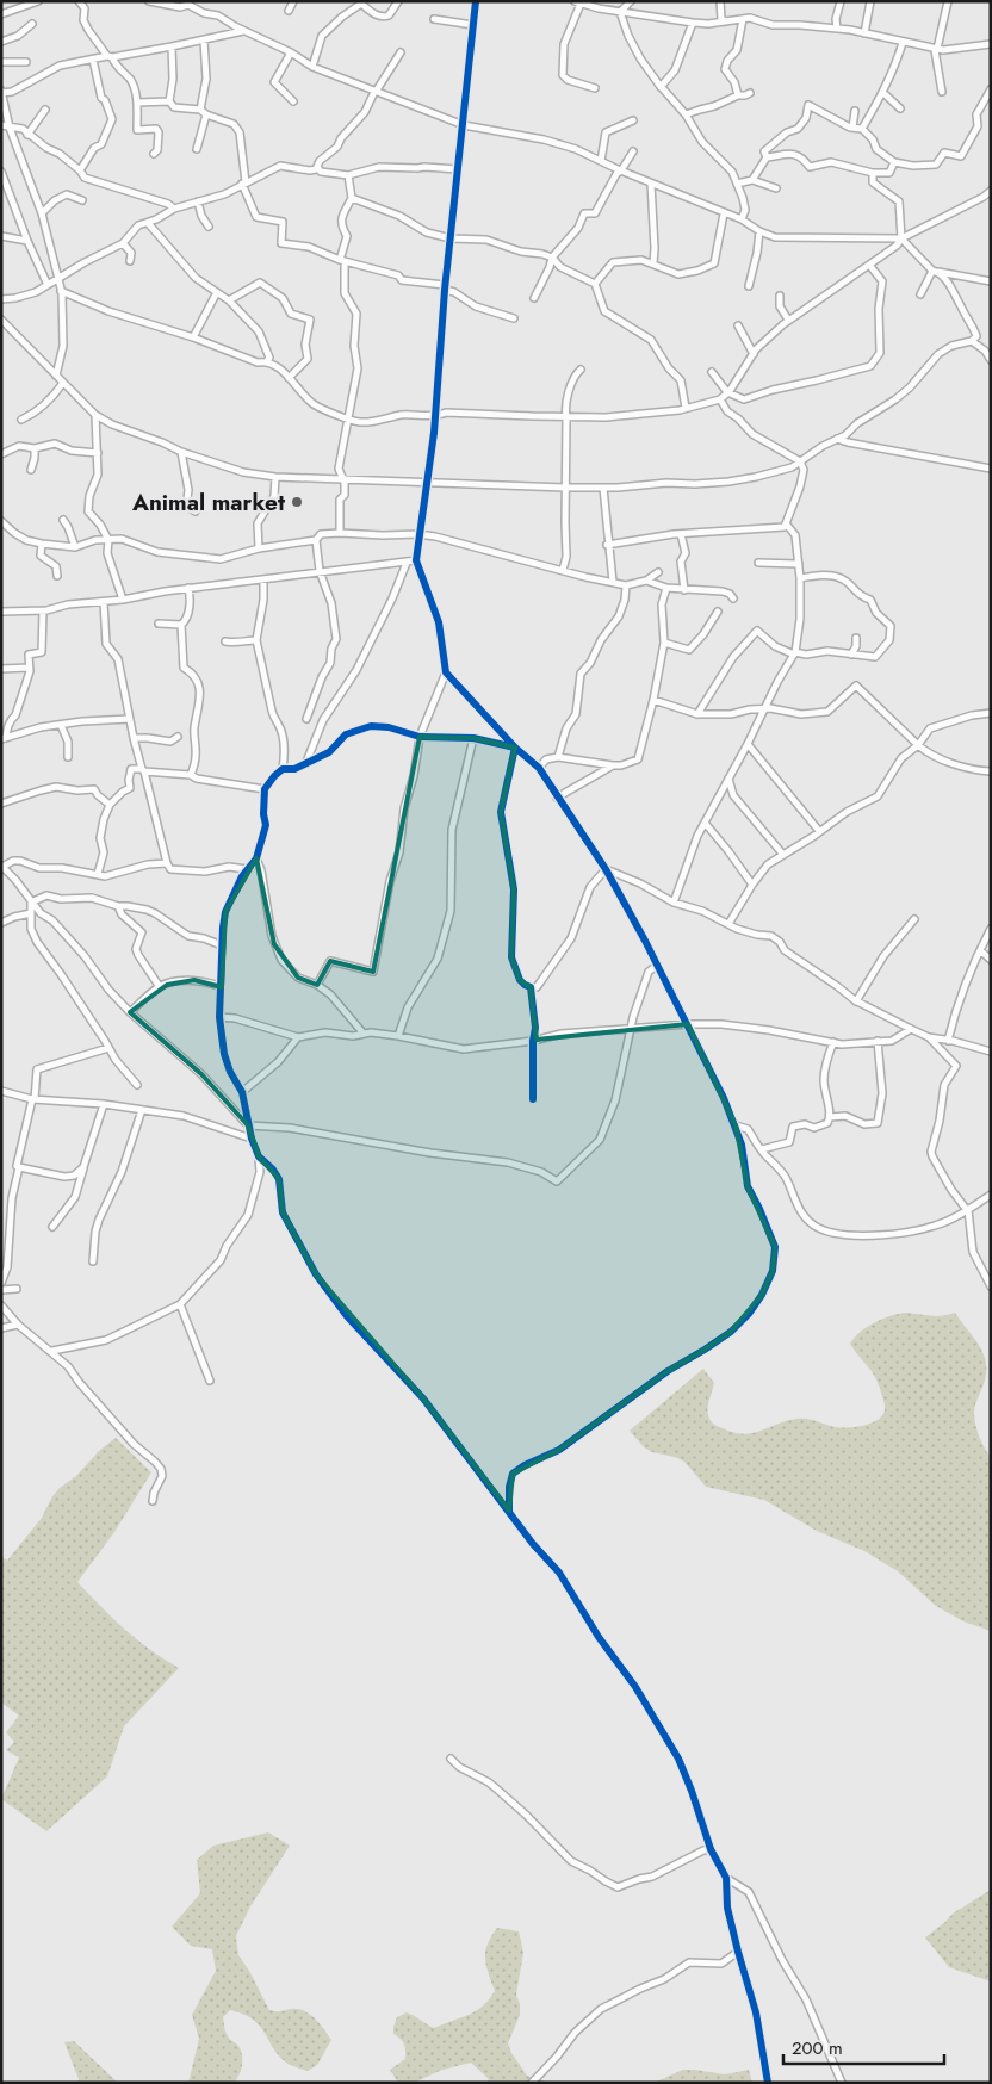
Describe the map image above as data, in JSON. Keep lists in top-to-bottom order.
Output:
{
  "places": ["Animal market"],
  "scale_bar": "200 m"
}
